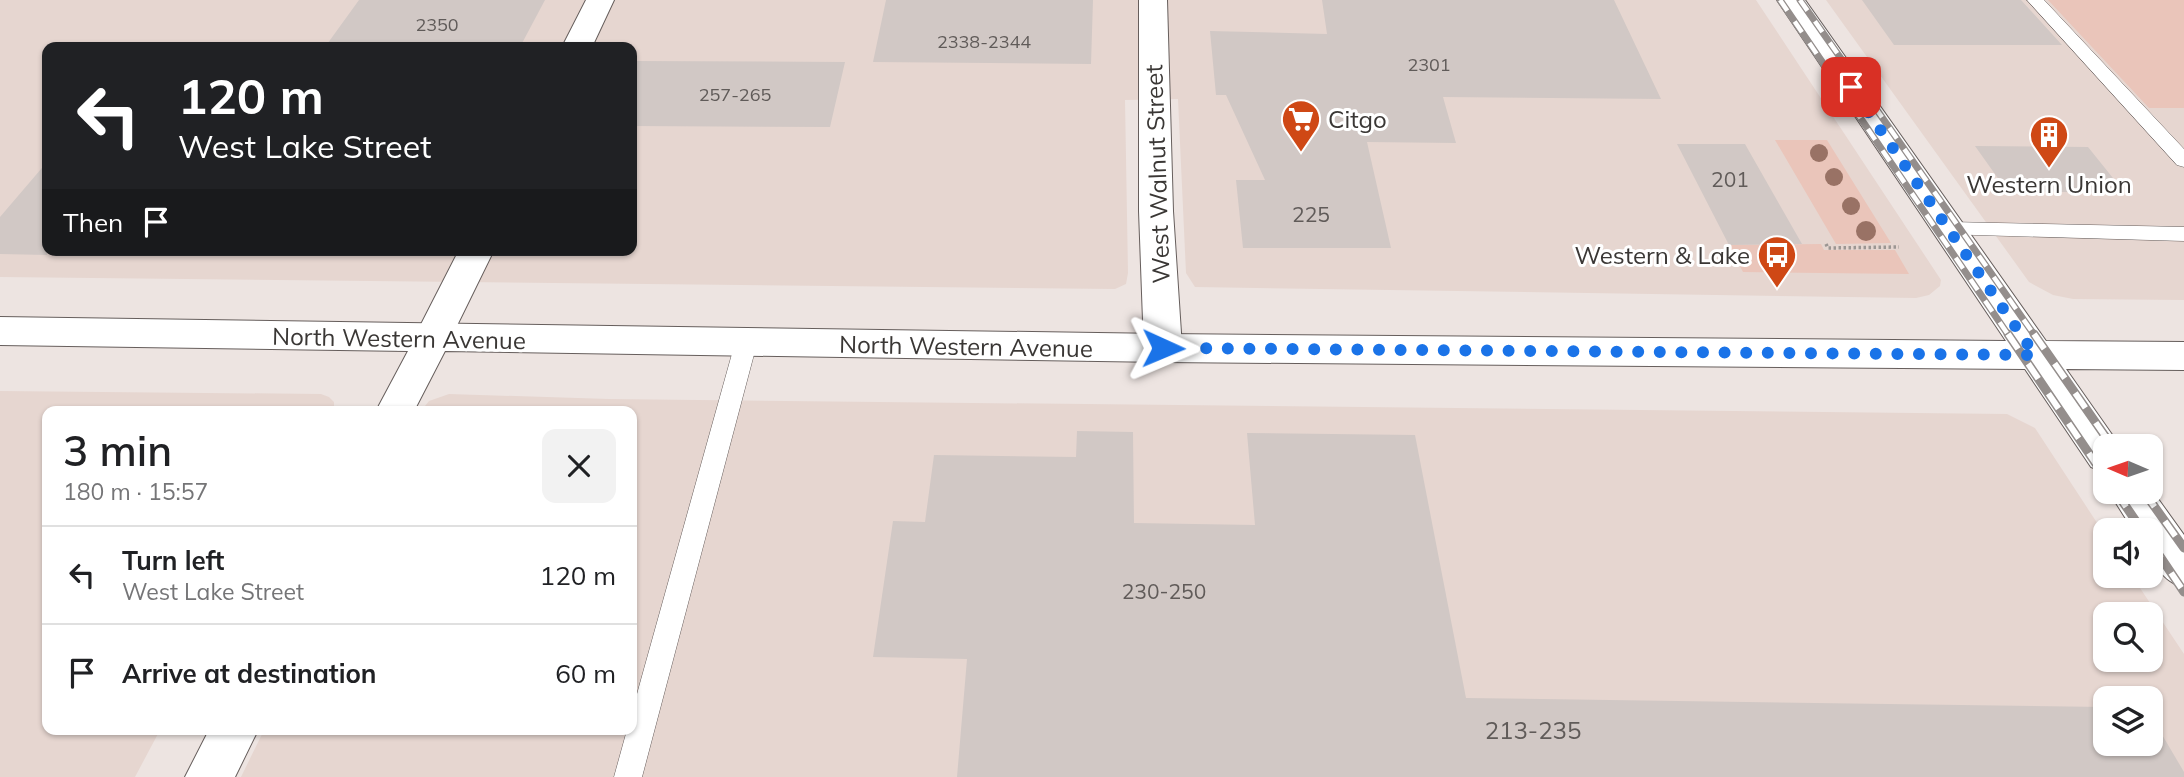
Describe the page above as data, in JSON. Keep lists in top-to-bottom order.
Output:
{
  "streets": {
    "main road": ["West Walnut Street", "North Western Avenue"]
  },
  "crossings": [
    ["West Walnut Street", "North Western Avenue"]
  ],
  "places": {
    "supermarket": ["Citgo"],
    "building": ["Western Union"],
    "bus stop": ["Western & Lake"]
  },
  "house_numbers": [
    "2350",
    "2338-2344",
    "2301",
    "257-265",
    "201",
    "225",
    "230-250",
    "213-235"
  ],
  "north": "left",
  "page": {
    "turn": ["120 m", "West Lake Street"],
    "then": "Then",
    "heading": ["3 min", "180 m · 15:57"],
    "list": [
      {
        "name": "Turn left",
        "note": "West Lake Street",
        "value": "120 m"
      },
      {
        "name": "Arrive at destination",
        "value": "60 m"
      }
    ]
  }
}
